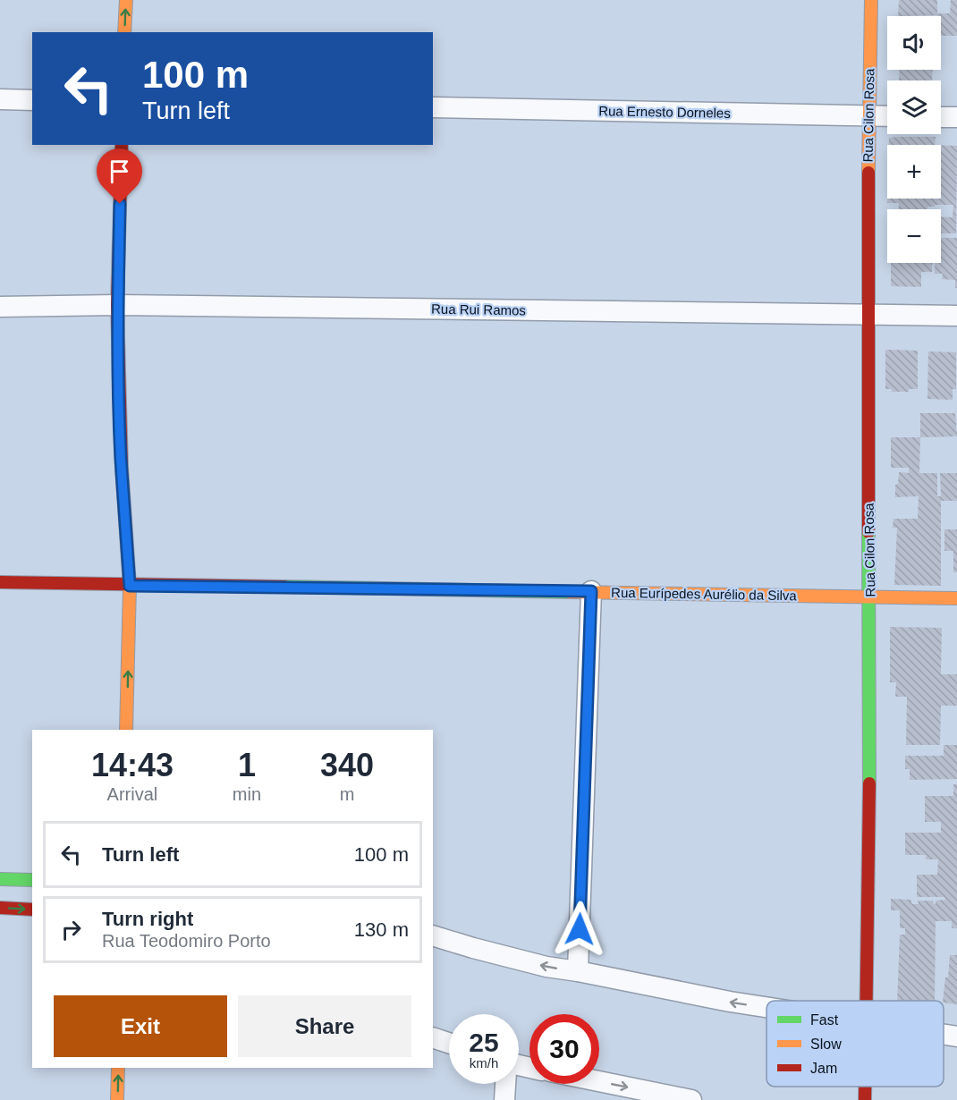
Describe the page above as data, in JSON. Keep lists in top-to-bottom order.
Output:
{
  "streets": {
    "street": [
      "Rua Ernesto Dorneles",
      "Rua Cilon Rosa",
      "Rua Rui Ramos",
      "Rua Eurípedes Aurélio da Silva"
    ]
  },
  "crossings": [
    ["Rua Ernesto Dorneles", "Rua Cilon Rosa"],
    ["Rua Cilon Rosa", "Rua Rui Ramos"],
    ["Rua Cilon Rosa", "Rua Eurípedes Aurélio da Silva"]
  ],
  "legend": ["Fast", "Slow", "Jam"],
  "page": {
    "map_buttons": ["+", "−"],
    "turn": ["100 m", "Turn left"],
    "eta": [
      "14:43",
      "Arrival",
      "1",
      "min",
      "340",
      "m"
    ],
    "list": [
      {
        "name": "Turn left",
        "value": "100 m"
      },
      {
        "name": "Turn right",
        "note": "Rua Teodomiro Porto",
        "value": "130 m"
      }
    ],
    "buttons": ["Exit", "Share"],
    "speed": "25 km/h",
    "limit": "30"
  }
}
